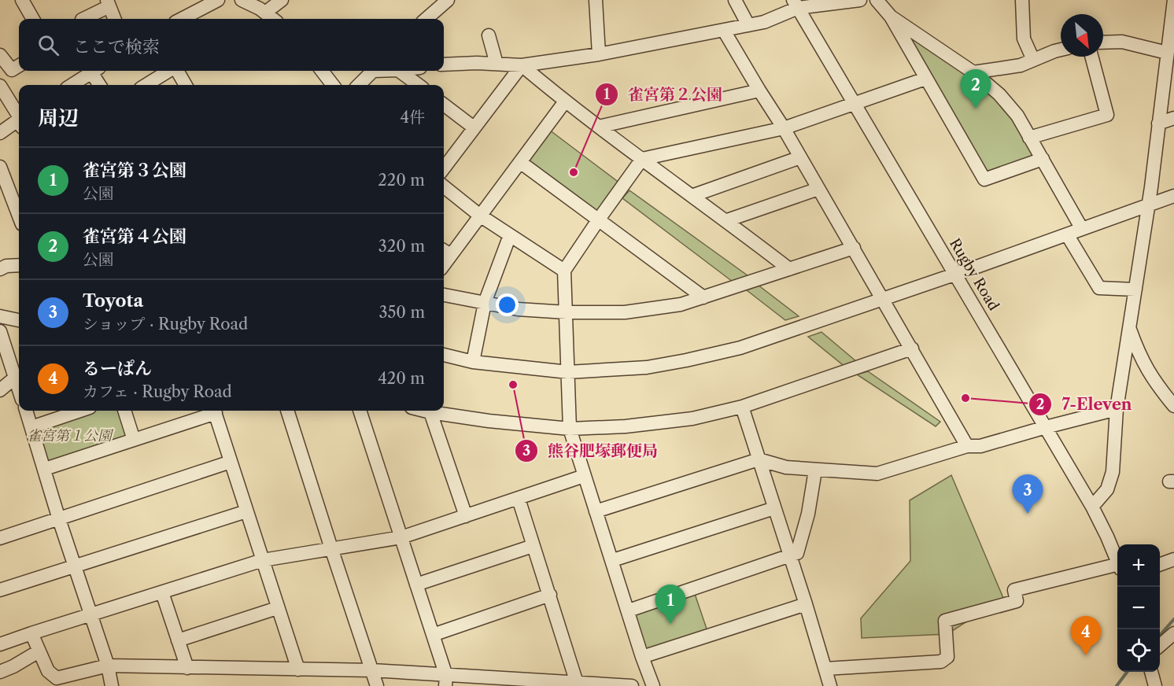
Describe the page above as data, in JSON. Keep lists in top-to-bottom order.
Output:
{
  "streets": {
    "street": ["Rugby Road"]
  },
  "parks": ["雀宮第１公園"],
  "places": ["雀宮第２公園", "熊谷肥塚郵便局", "7-Eleven"],
  "north": "bottom right",
  "page": {
    "search": "ここで検索",
    "pins": [
      "2",
      "3",
      "1",
      "4"
    ],
    "heading": ["周辺", "4件"],
    "list": [
      {
        "mark": "1",
        "name": "雀宮第３公園",
        "note": "公園",
        "value": "220 m"
      },
      {
        "mark": "2",
        "name": "雀宮第４公園",
        "note": "公園",
        "value": "320 m"
      },
      {
        "mark": "3",
        "name": "Toyota",
        "note": "ショップ · Rugby Road",
        "value": "350 m"
      },
      {
        "mark": "4",
        "name": "るーぱん",
        "note": "カフェ · Rugby Road",
        "value": "420 m"
      }
    ],
    "map_buttons": ["+", "−"]
  }
}
